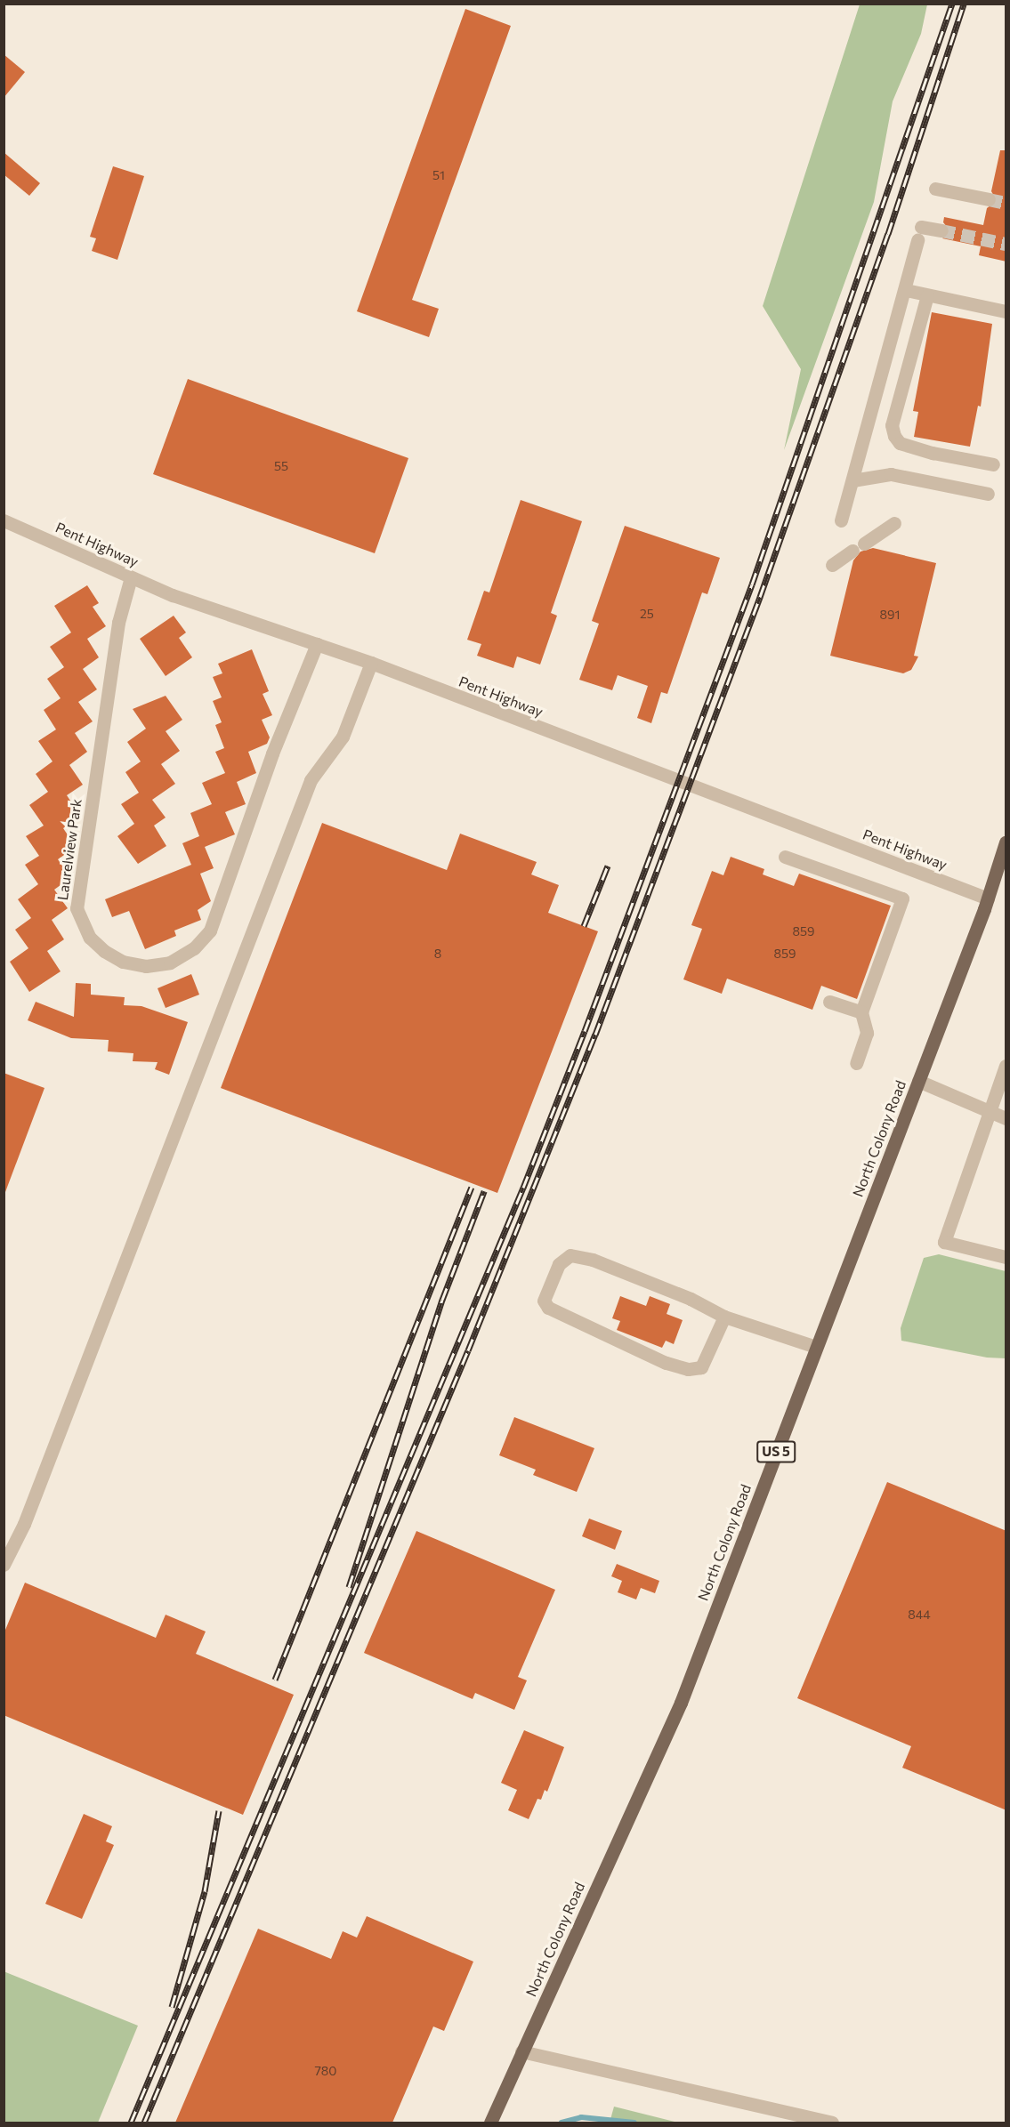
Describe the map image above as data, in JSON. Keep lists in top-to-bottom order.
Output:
{
  "streets": {
    "main road": ["North Colony Road", "US 5"],
    "street": ["Pent Highway", "Laurelview Park"]
  },
  "crossings": [
    ["Pent Highway", "Laurelview Park"],
    ["Pent Highway", "North Colony Road"]
  ],
  "house_numbers": [
    "51",
    "55",
    "25",
    "891",
    "859",
    "8",
    "859",
    "844",
    "780"
  ]
}
